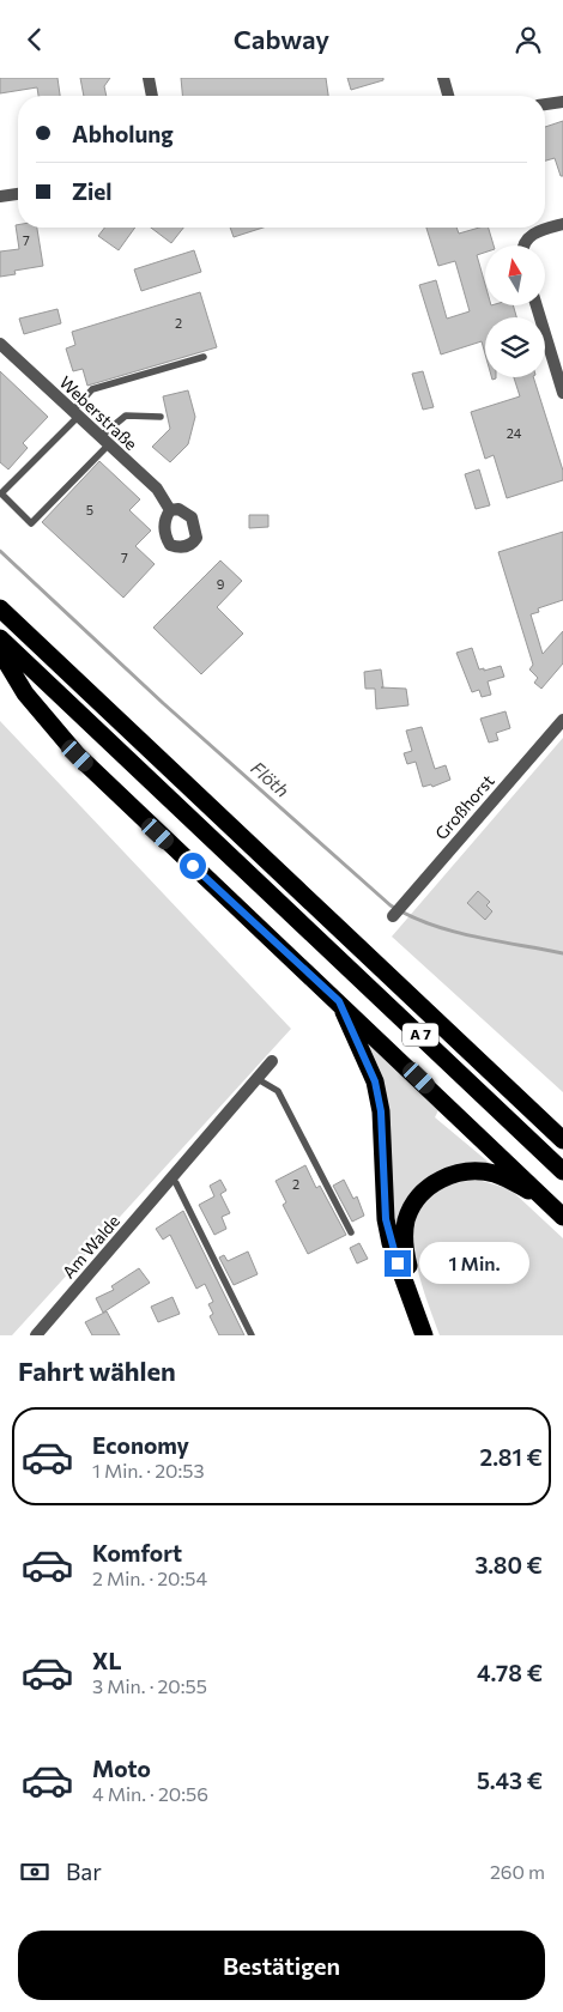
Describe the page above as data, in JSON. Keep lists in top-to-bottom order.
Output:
{
  "streets": {
    "highway": ["A 7"],
    "street": ["Weberstraße", "Großhorst", "Am Walde"]
  },
  "water": ["Flöth"],
  "house_numbers": [
    "7",
    "2",
    "24",
    "5",
    "7",
    "9",
    "2"
  ],
  "north": "top",
  "page": {
    "header": "Cabway",
    "banner": ["Abholung", "Ziel"],
    "bubble": "1 Min.",
    "heading": "Fahrt wählen",
    "list": [
      {
        "name": "Economy",
        "note": "1 Min. · 20:53",
        "value": "2.81 €"
      },
      {
        "name": "Komfort",
        "note": "2 Min. · 20:54",
        "value": "3.80 €"
      },
      {
        "name": "XL",
        "note": "3 Min. · 20:55",
        "value": "4.78 €"
      },
      {
        "name": "Moto",
        "note": "4 Min. · 20:56",
        "value": "5.43 €"
      }
    ],
    "pay": ["Bar", "260 m"],
    "buttons": "Bestätigen"
  }
}
